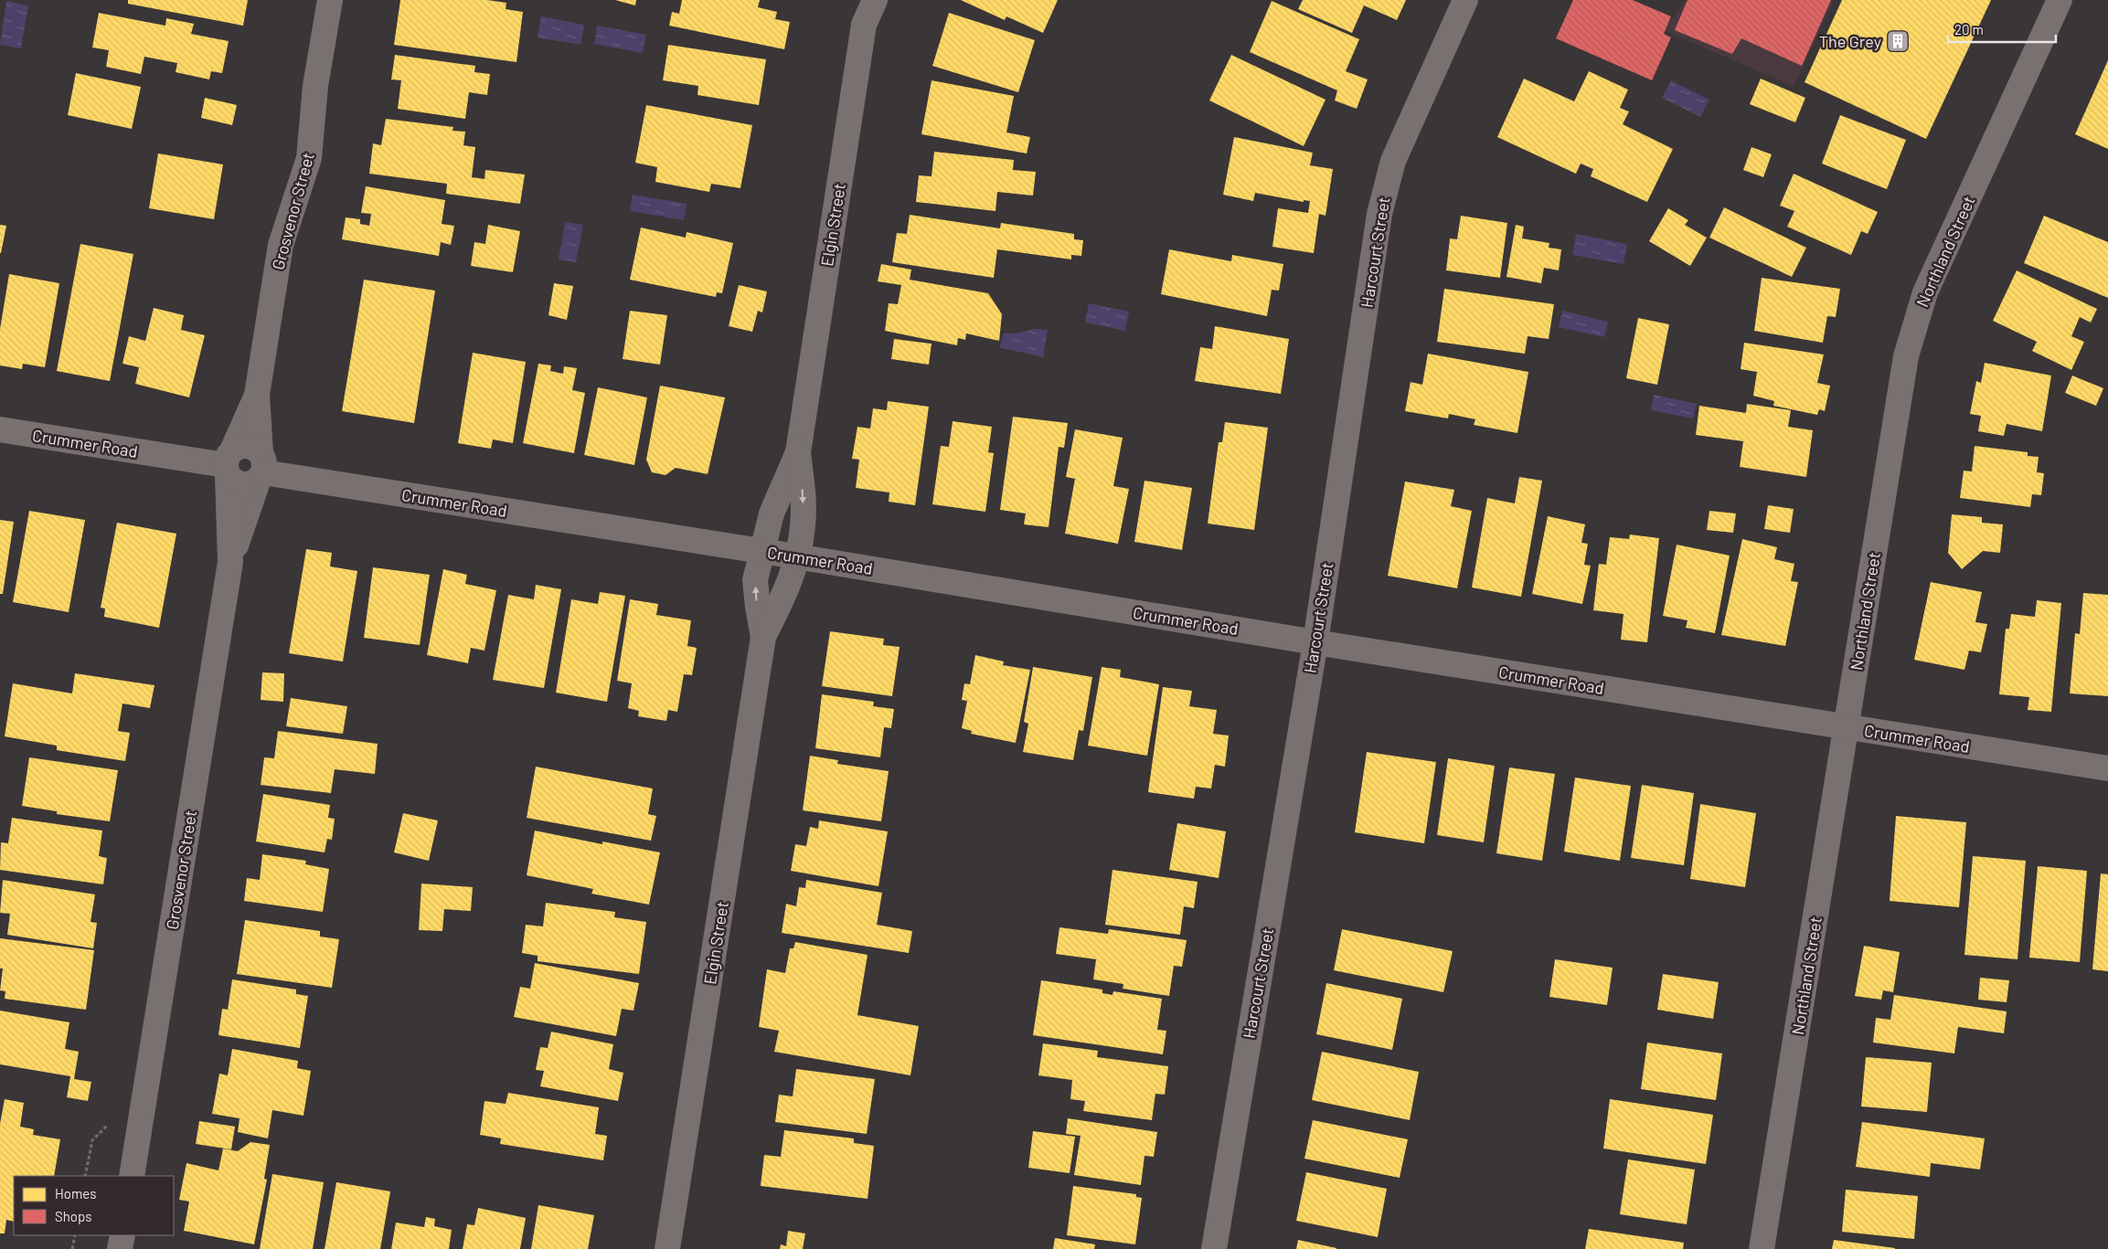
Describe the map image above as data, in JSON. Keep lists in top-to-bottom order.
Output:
{
  "streets": {
    "street": [
      "Grosvenor Street",
      "Elgin Street",
      "Northland Street",
      "Harcourt Street",
      "Crummer Road"
    ]
  },
  "crossings": [
    ["Grosvenor Street", "Crummer Road"],
    ["Elgin Street", "Crummer Road"],
    ["Northland Street", "Crummer Road"],
    ["Harcourt Street", "Crummer Road"]
  ],
  "places": {
    "building": ["The Grey"]
  },
  "legend": ["Homes", "Shops"],
  "scale_bar": "20 m"
}
